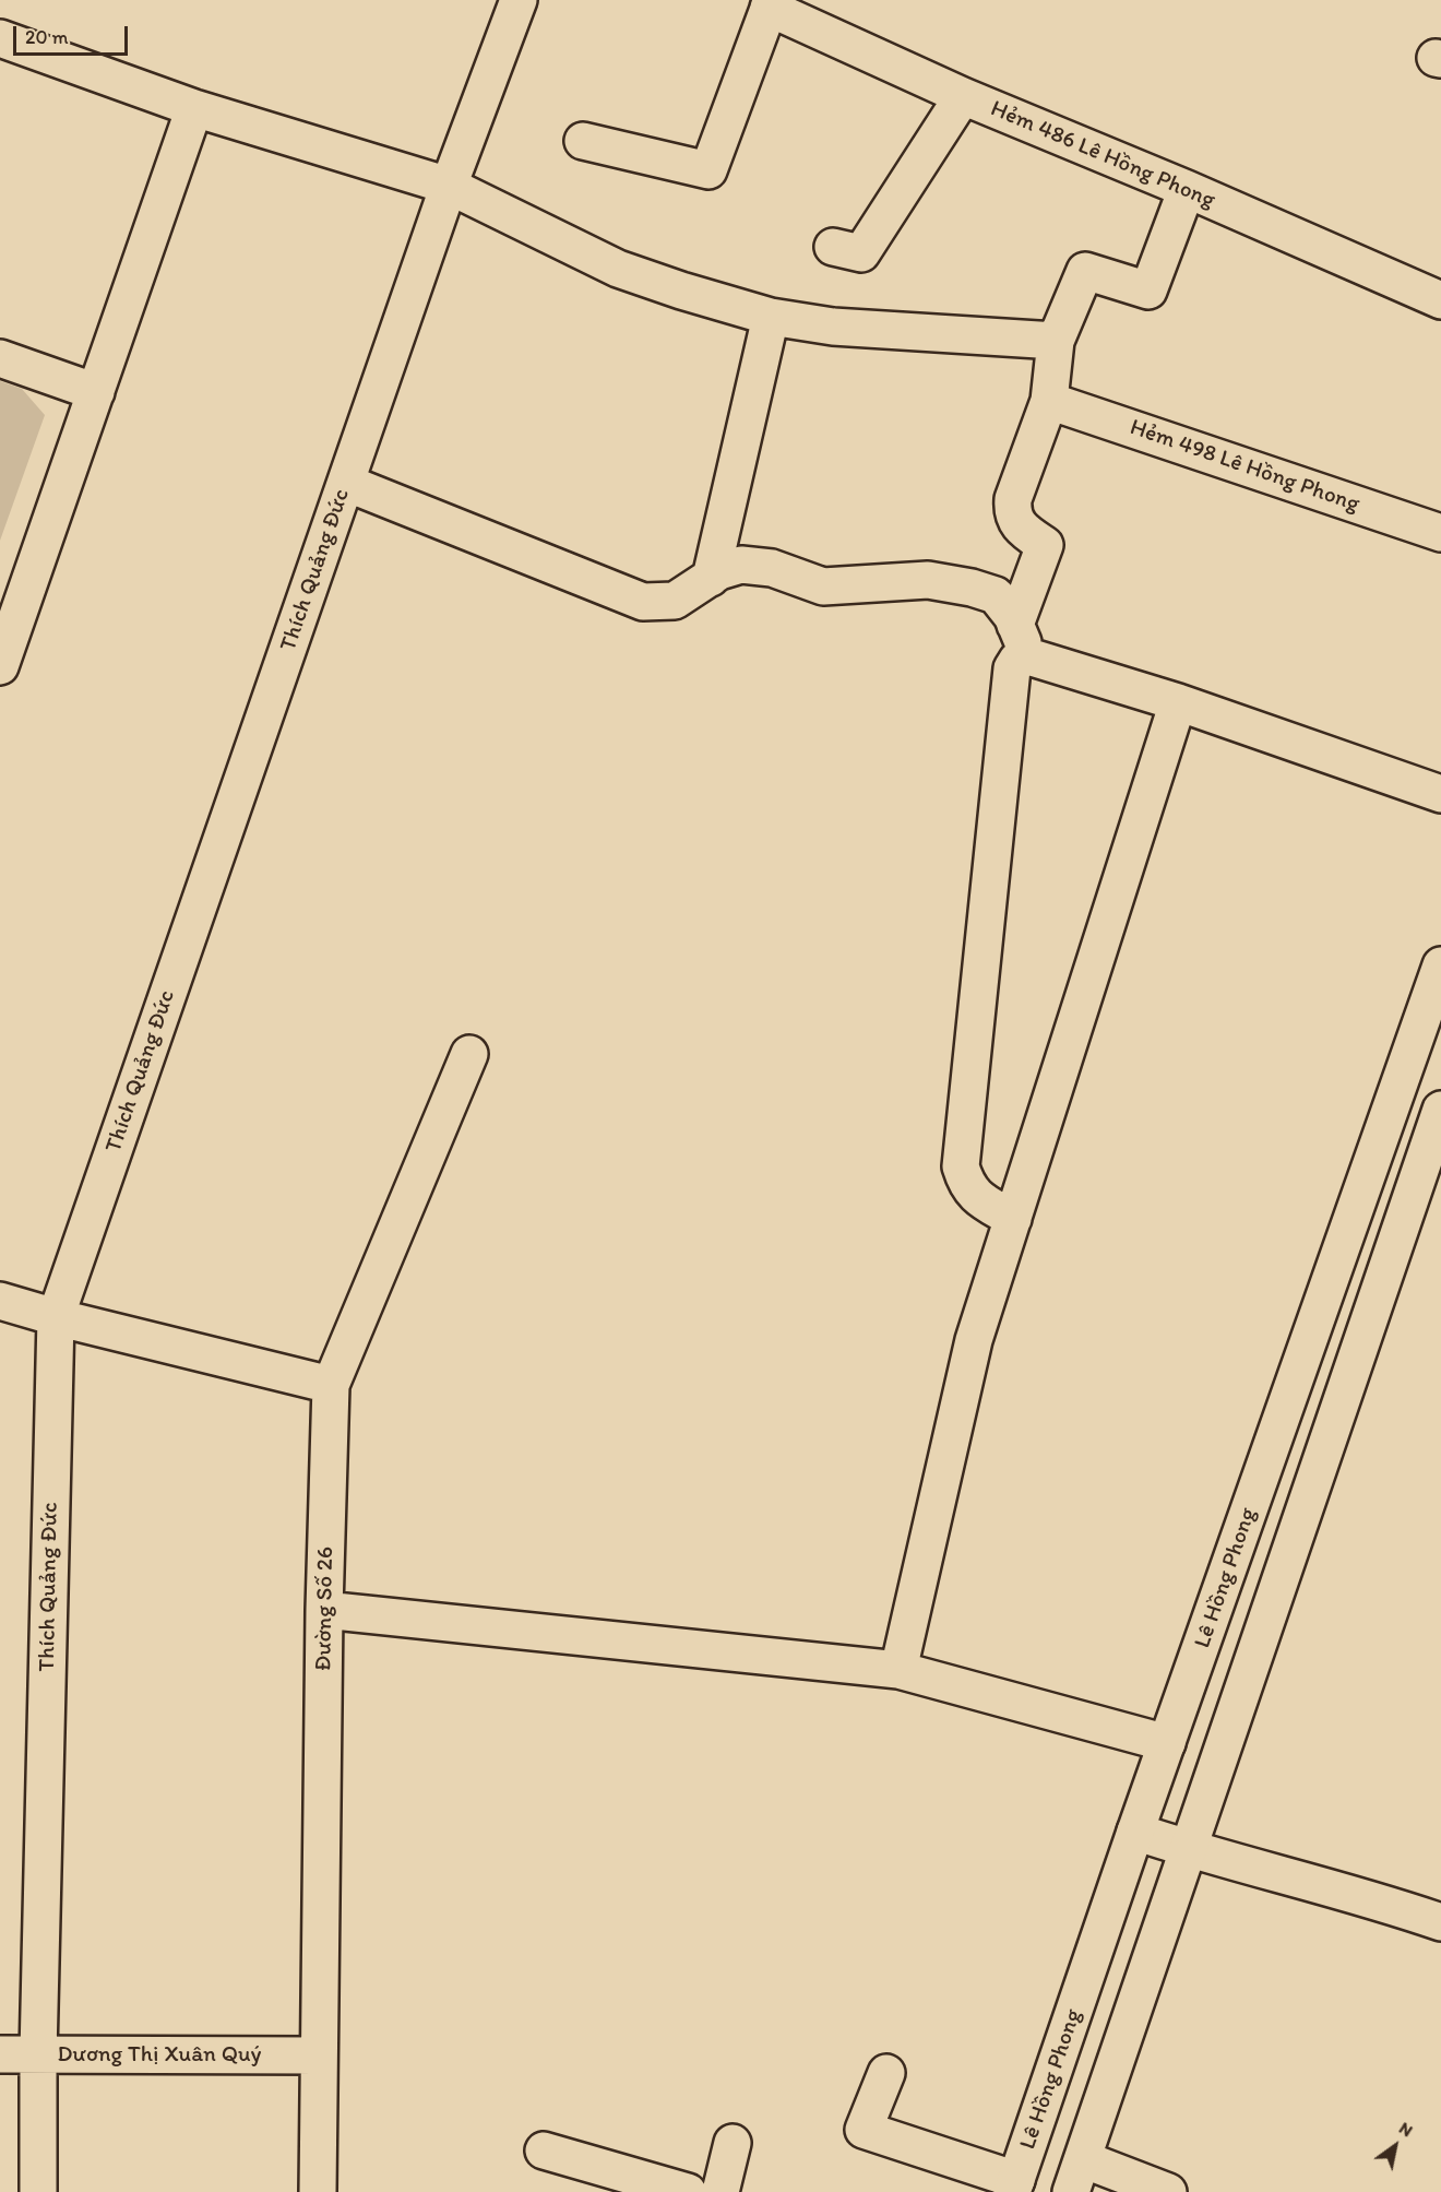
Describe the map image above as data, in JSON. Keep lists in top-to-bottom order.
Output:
{
  "streets": {
    "street": [
      "Hẻm 486 Lê Hồng Phong",
      "Hẻm 498 Lê Hồng Phong",
      "Thích Quảng Đức",
      "Lê Hồng Phong",
      "Đường Số 26",
      "Dương Thị Xuân Quý"
    ]
  },
  "crossings": [
    ["Thích Quảng Đức", "Dương Thị Xuân Quý"],
    ["Đường Số 26", "Dương Thị Xuân Quý"]
  ],
  "scale_bar": "20 m",
  "north": "top right"
}
